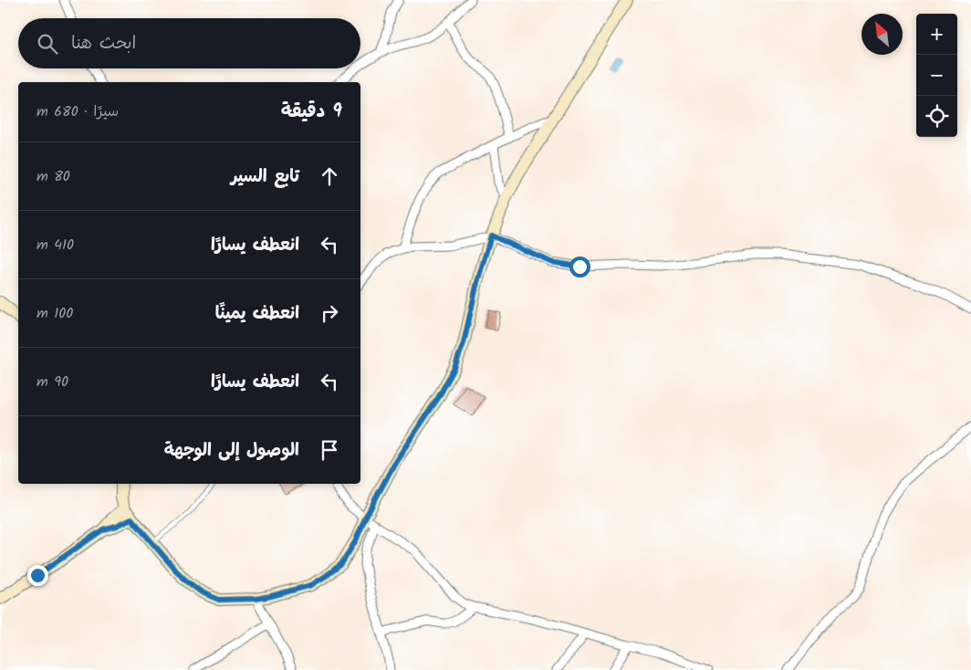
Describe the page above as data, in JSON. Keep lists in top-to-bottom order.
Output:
{
  "north": "top left",
  "page": {
    "map_buttons": ["+", "−"],
    "search": "ابحث هنا",
    "heading": ["9 دقيقة", "سيرًا · 680 m"],
    "list": [
      ["تابع السير", "80 m"],
      ["انعطف يسارًا", "410 m"],
      ["انعطف يمينًا", "100 m"],
      ["انعطف يسارًا", "90 m"],
      "الوصول إلى الوجهة"
    ]
  }
}
